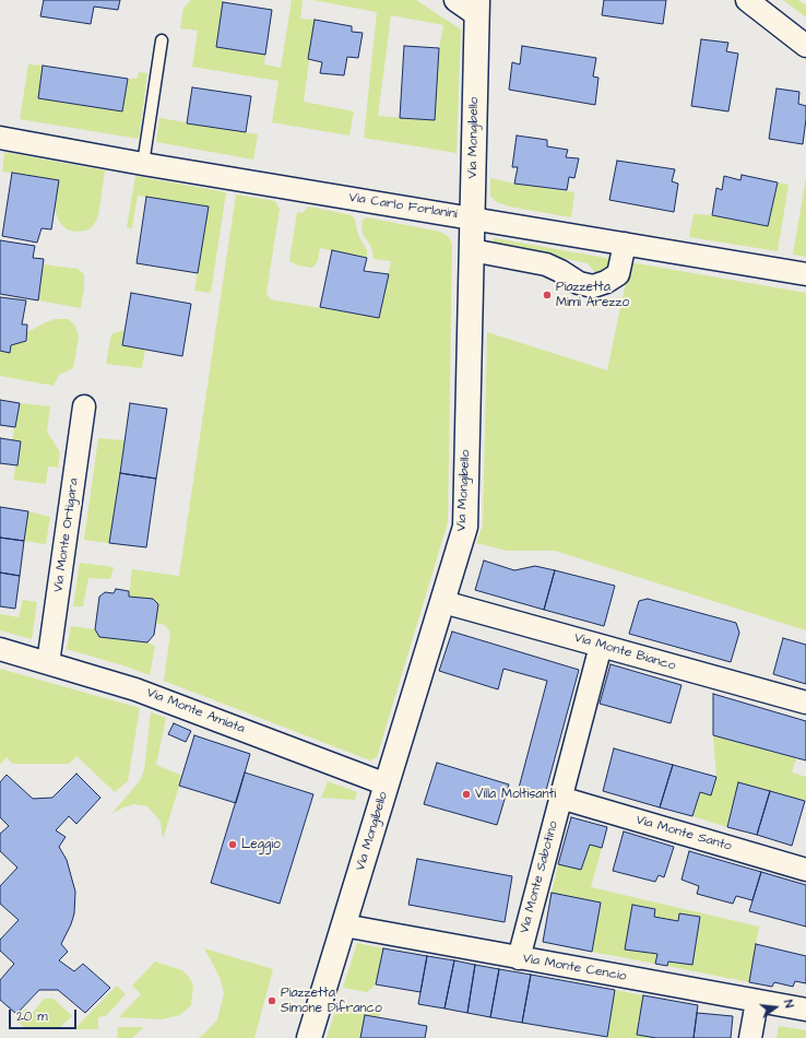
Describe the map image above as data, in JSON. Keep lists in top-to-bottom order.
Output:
{
  "streets": {
    "street": [
      "Via Mongibello",
      "Via Carlo Forlanini",
      "Via Monte Ortigara",
      "Via Monte Bianco",
      "Via Monte Amiata",
      "Via Monte Santo",
      "Via Monte Sabotino",
      "Via Monte Cencio"
    ]
  },
  "crossings": [
    ["Via Mongibello", "Via Carlo Forlanini"],
    ["Via Mongibello", "Via Monte Bianco"],
    ["Via Mongibello", "Via Monte Amiata"],
    ["Via Mongibello", "Via Monte Cencio"],
    ["Via Monte Ortigara", "Via Monte Amiata"],
    ["Via Monte Bianco", "Via Monte Sabotino"],
    ["Via Monte Santo", "Via Monte Sabotino"],
    ["Via Monte Sabotino", "Via Monte Cencio"]
  ],
  "places": [
    "Piazzetta Mimì Arezzo",
    "Villa Moltisanti",
    "Leggio",
    "Piazzetta Simone Difranco"
  ],
  "scale_bar": "20 m",
  "north": "right"
}
